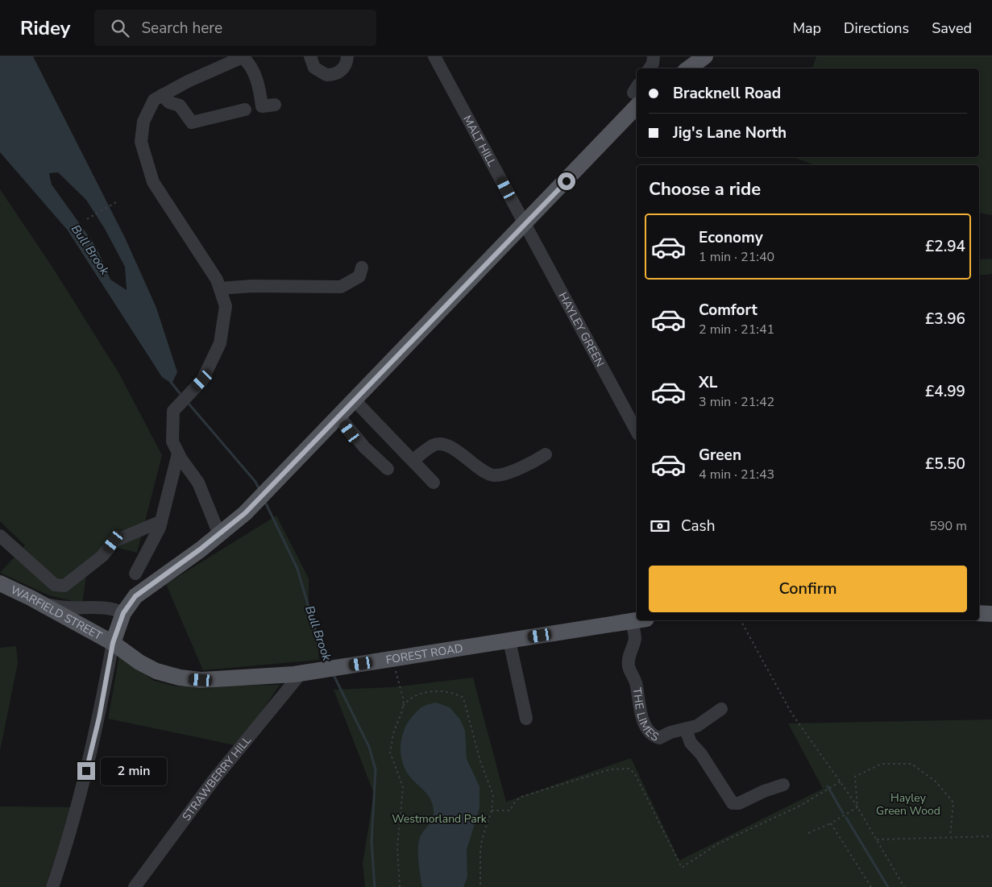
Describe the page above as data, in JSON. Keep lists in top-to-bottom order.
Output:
{
  "streets": {
    "main road": ["WARFIELD STREET", "FOREST ROAD"],
    "street": [
      "MALT HILL",
      "HAYLEY GREEN",
      "THE LIMES",
      "STRAWBERRY HILL"
    ]
  },
  "crossings": [
    ["MALT HILL", "HAYLEY GREEN"],
    ["WARFIELD STREET", "FOREST ROAD"],
    ["FOREST ROAD", "STRAWBERRY HILL"]
  ],
  "water": ["Bull Brook"],
  "parks": ["Hayley Green Wood", "Westmorland Park"],
  "page": {
    "header": "Ridey",
    "search": "Search here",
    "nav": ["Map", "Directions", "Saved"],
    "banner": ["Bracknell Road", "Jig's Lane North"],
    "heading": "Choose a ride",
    "list": [
      {
        "name": "Economy",
        "note": "1 min · 21:40",
        "value": "£2.94"
      },
      {
        "name": "Comfort",
        "note": "2 min · 21:41",
        "value": "£3.96"
      },
      {
        "name": "XL",
        "note": "3 min · 21:42",
        "value": "£4.99"
      },
      {
        "name": "Green",
        "note": "4 min · 21:43",
        "value": "£5.50"
      }
    ],
    "pay": ["Cash", "590 m"],
    "buttons": "Confirm",
    "bubble": "2 min"
  }
}
